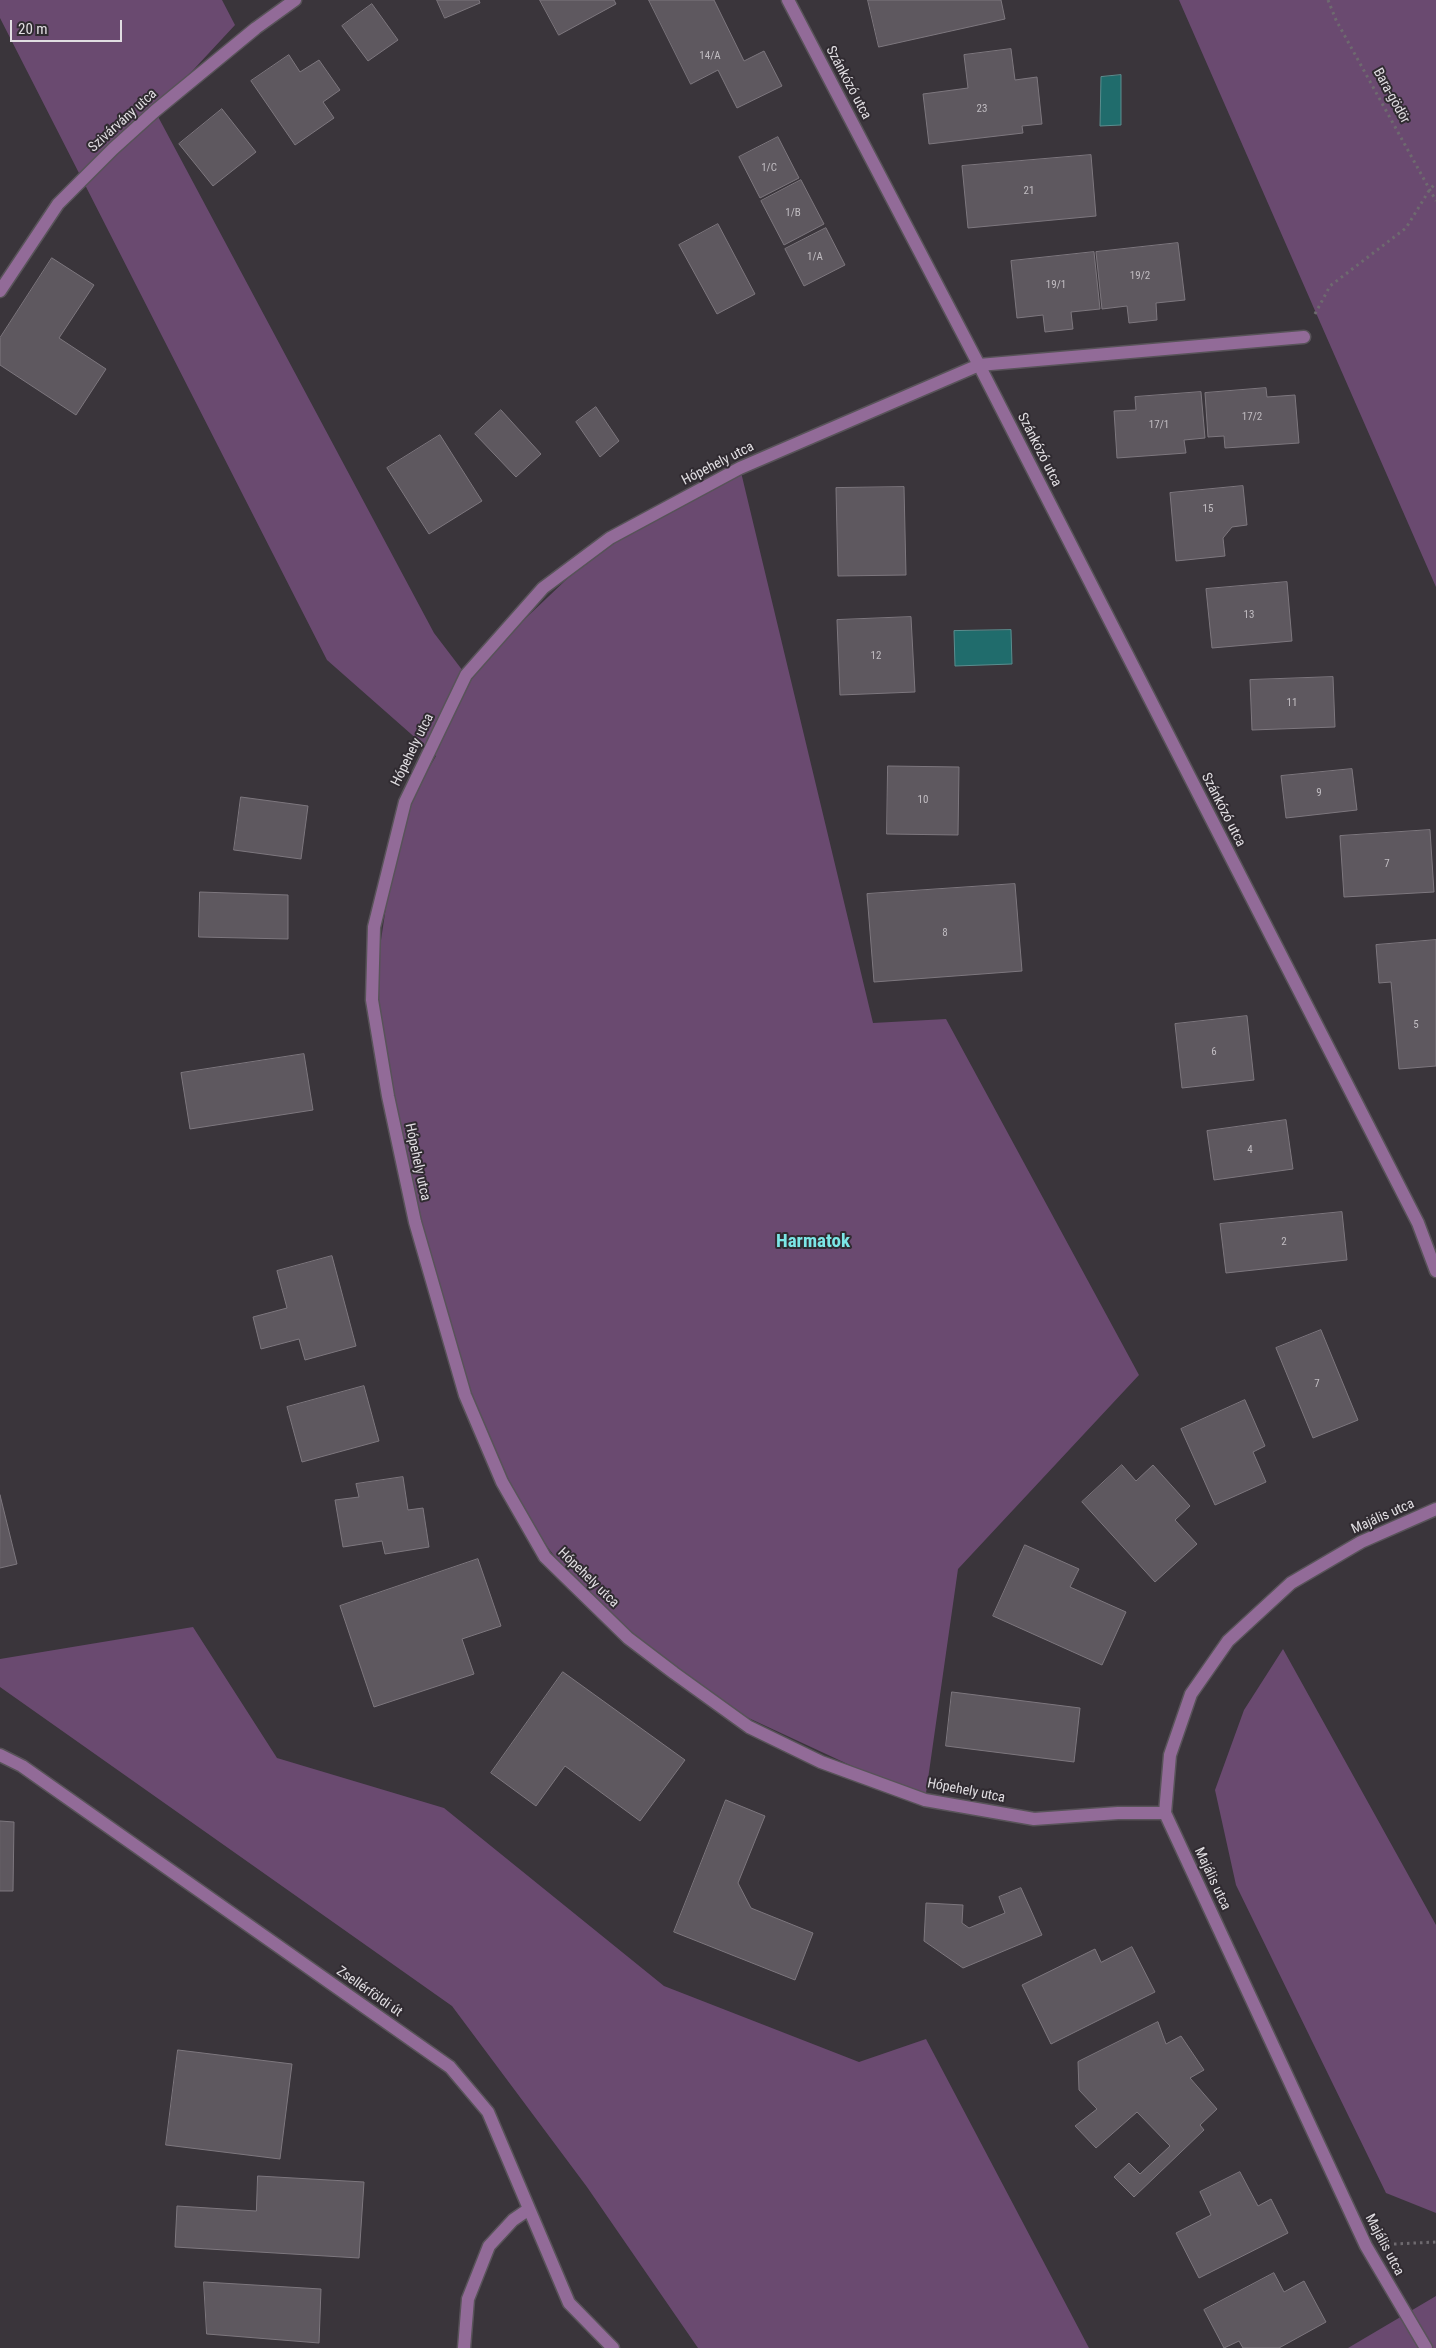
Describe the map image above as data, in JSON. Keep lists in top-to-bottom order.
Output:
{
  "streets": {
    "street": [
      "Szánkózó utca",
      "Szivárvány utca",
      "Hópehely utca",
      "Majális utca",
      "Zsellérföldi út"
    ],
    "path": ["Bara-gödör"]
  },
  "crossings": [
    ["Szánkózó utca", "Hópehely utca"],
    ["Hópehely utca", "Majális utca"]
  ],
  "districts": ["Harmatok"],
  "house_numbers": [
    "14/A",
    "23",
    "1/C",
    "21",
    "1/B",
    "1/A",
    "19/2",
    "19/1",
    "17/2",
    "17/1",
    "15",
    "13",
    "12",
    "11",
    "9",
    "10",
    "7",
    "8",
    "5",
    "6",
    "4",
    "2",
    "7"
  ],
  "scale_bar": "20 m"
}
